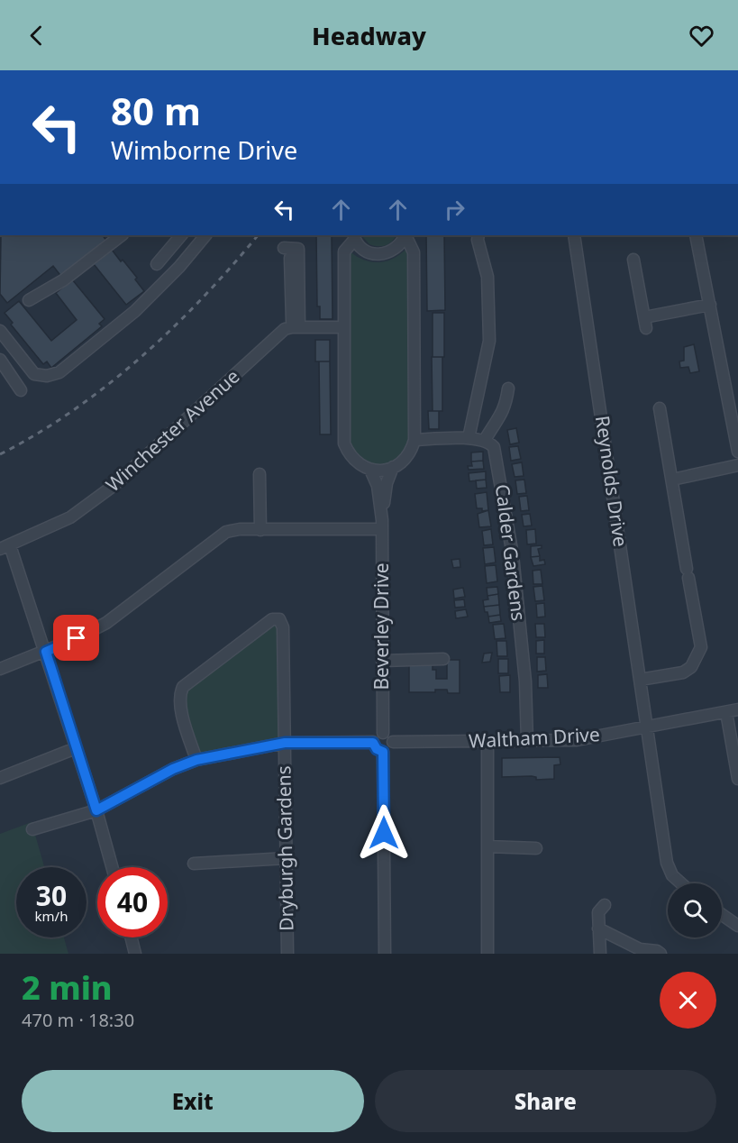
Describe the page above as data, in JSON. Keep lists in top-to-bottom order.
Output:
{
  "streets": {
    "street": [
      "Winchester Avenue",
      "Reynolds Drive",
      "Calder Gardens",
      "Beverley Drive",
      "Waltham Drive",
      "Dryburgh Gardens"
    ]
  },
  "crossings": [
    ["Reynolds Drive", "Waltham Drive"],
    ["Calder Gardens", "Waltham Drive"],
    ["Beverley Drive", "Waltham Drive"]
  ],
  "page": {
    "header": "Headway",
    "turn": ["80 m", "Wimborne Drive"],
    "speed": "30 km/h",
    "limit": "40",
    "heading": ["2 min", "470 m · 18:30"],
    "buttons": ["Exit", "Share"]
  }
}
